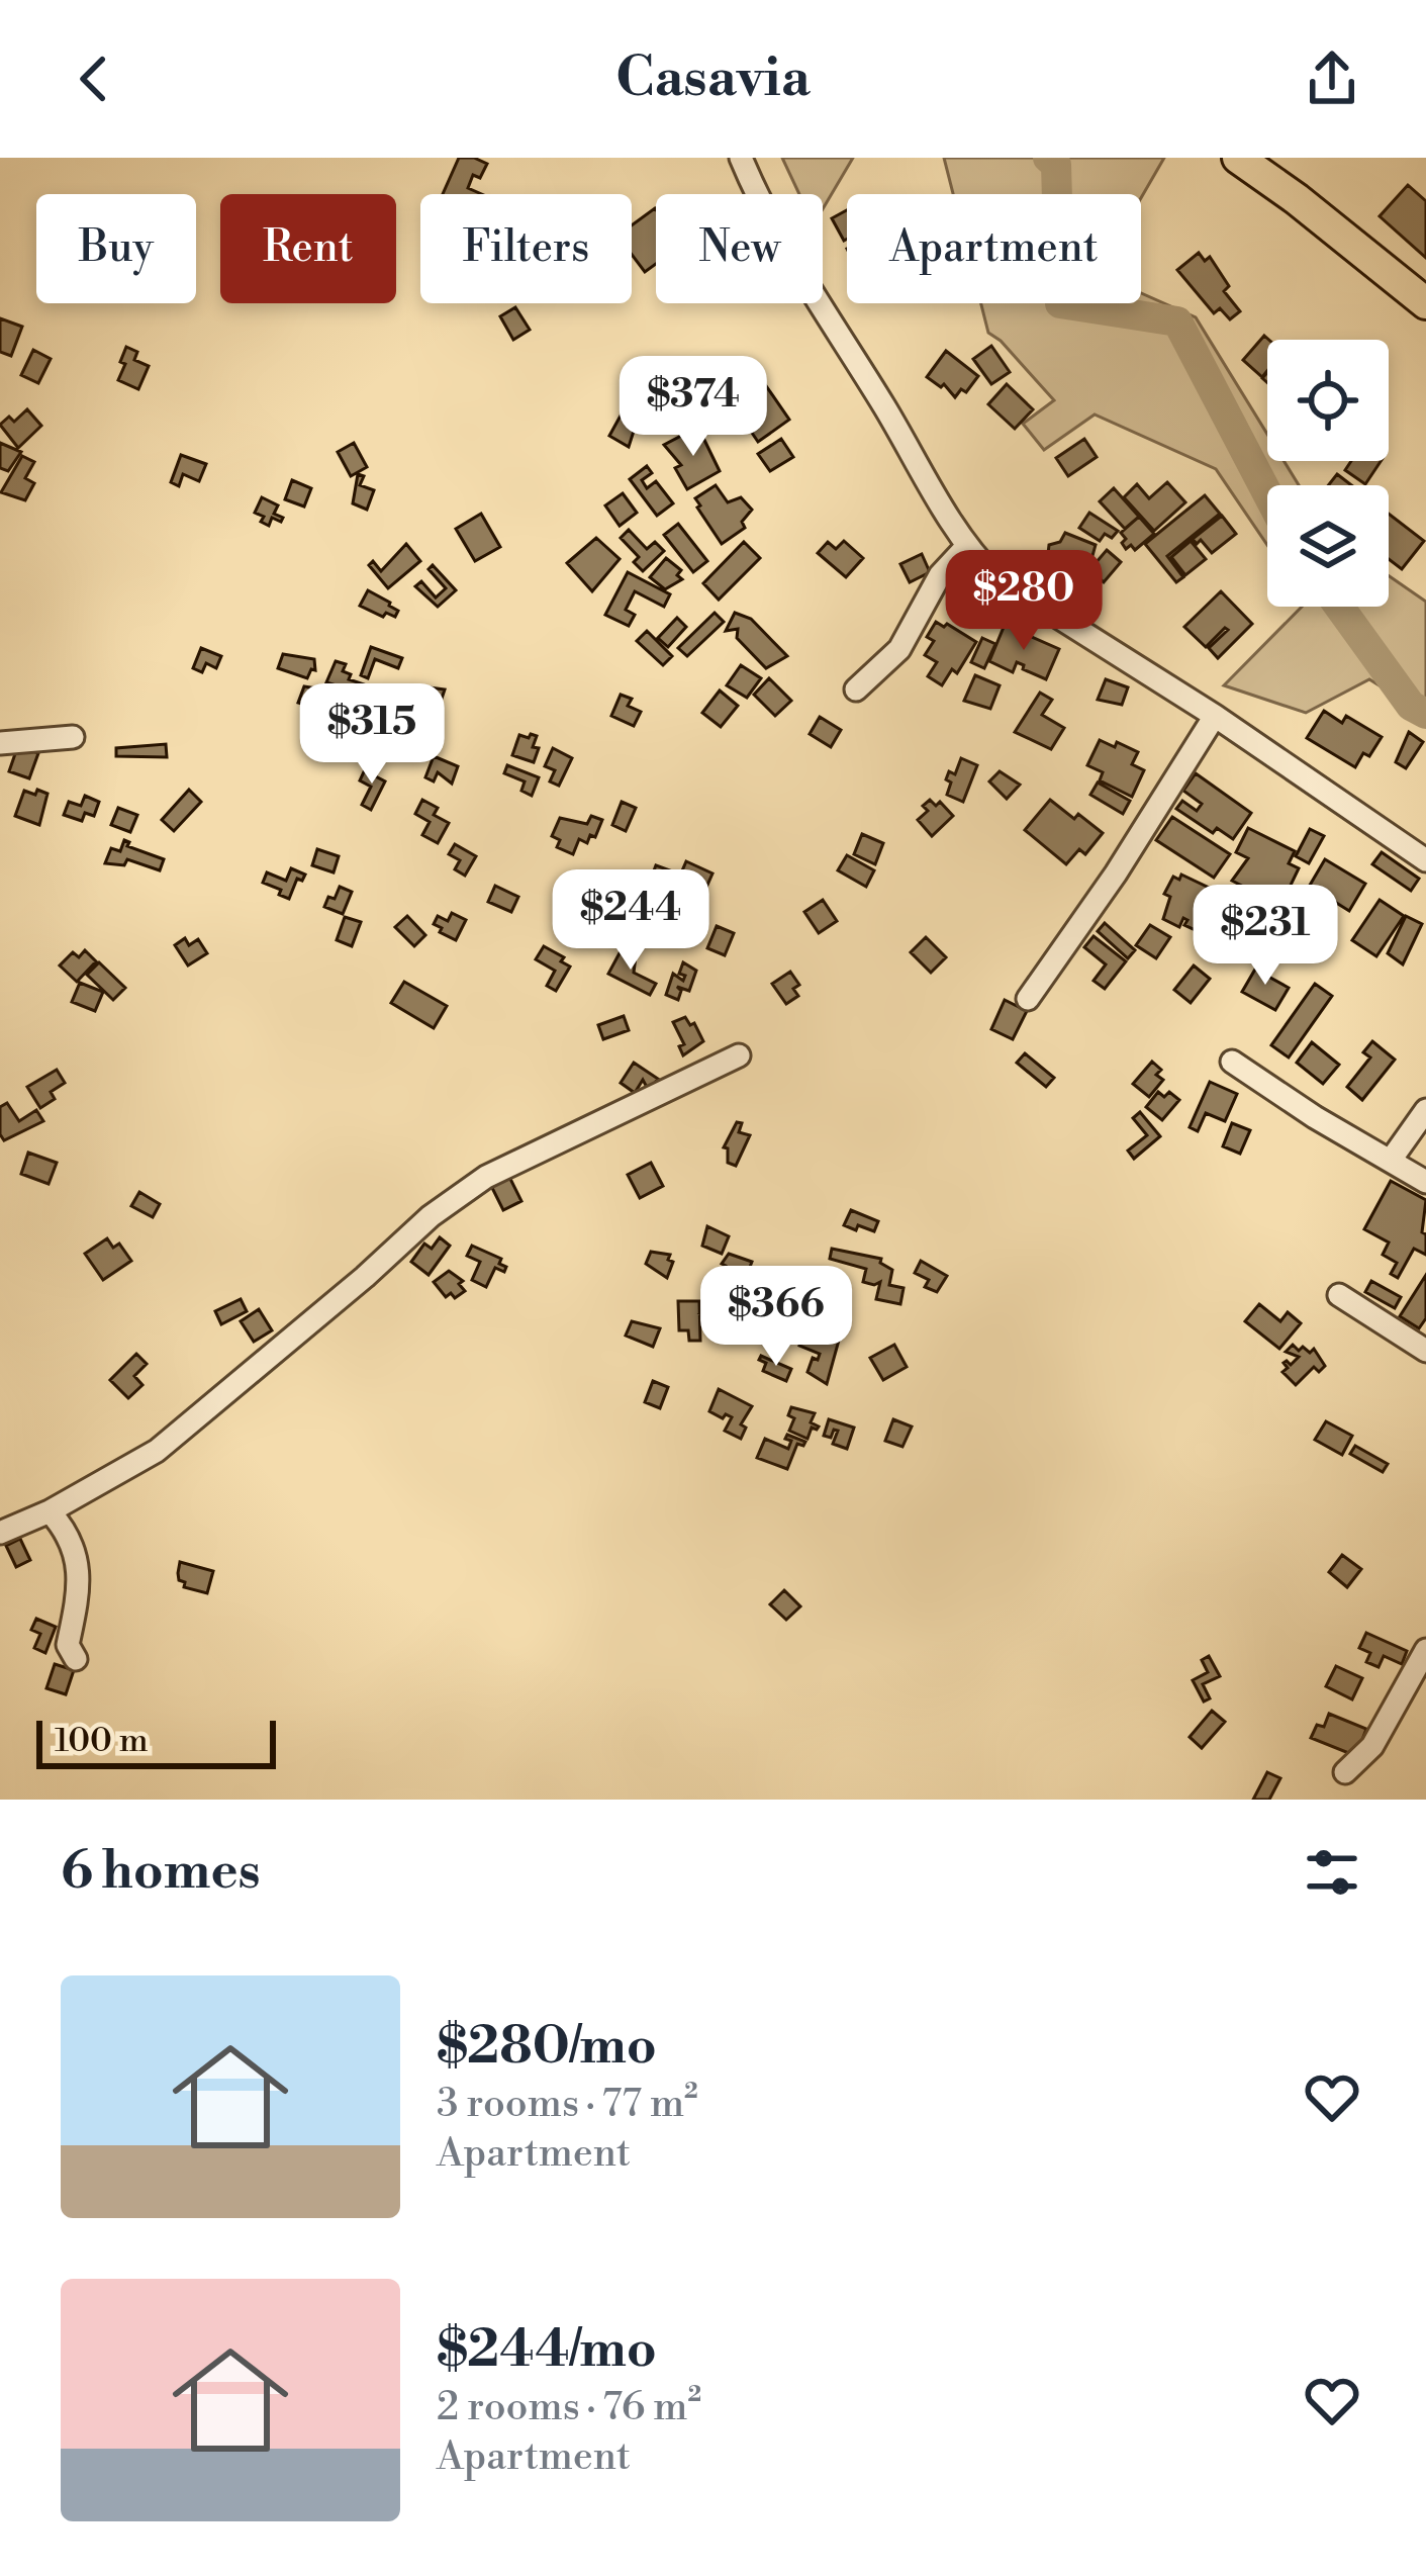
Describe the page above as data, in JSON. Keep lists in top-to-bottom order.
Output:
{
  "scale_bar": "100 m",
  "page": {
    "header": "Casavia",
    "chip": [
      "Buy",
      "Rent",
      "Filters",
      "New",
      "Apartment"
    ],
    "price": [
      "$374",
      "$280",
      "$315",
      "$244",
      "$231",
      "$366"
    ],
    "scale": "100 m",
    "heading": "6 homes",
    "list": [
      {
        "name": "$280/mo",
        "note": "3 rooms · 77 m² · Apartment"
      },
      {
        "name": "$244/mo",
        "note": "2 rooms · 76 m² · Apartment"
      }
    ]
  }
}
